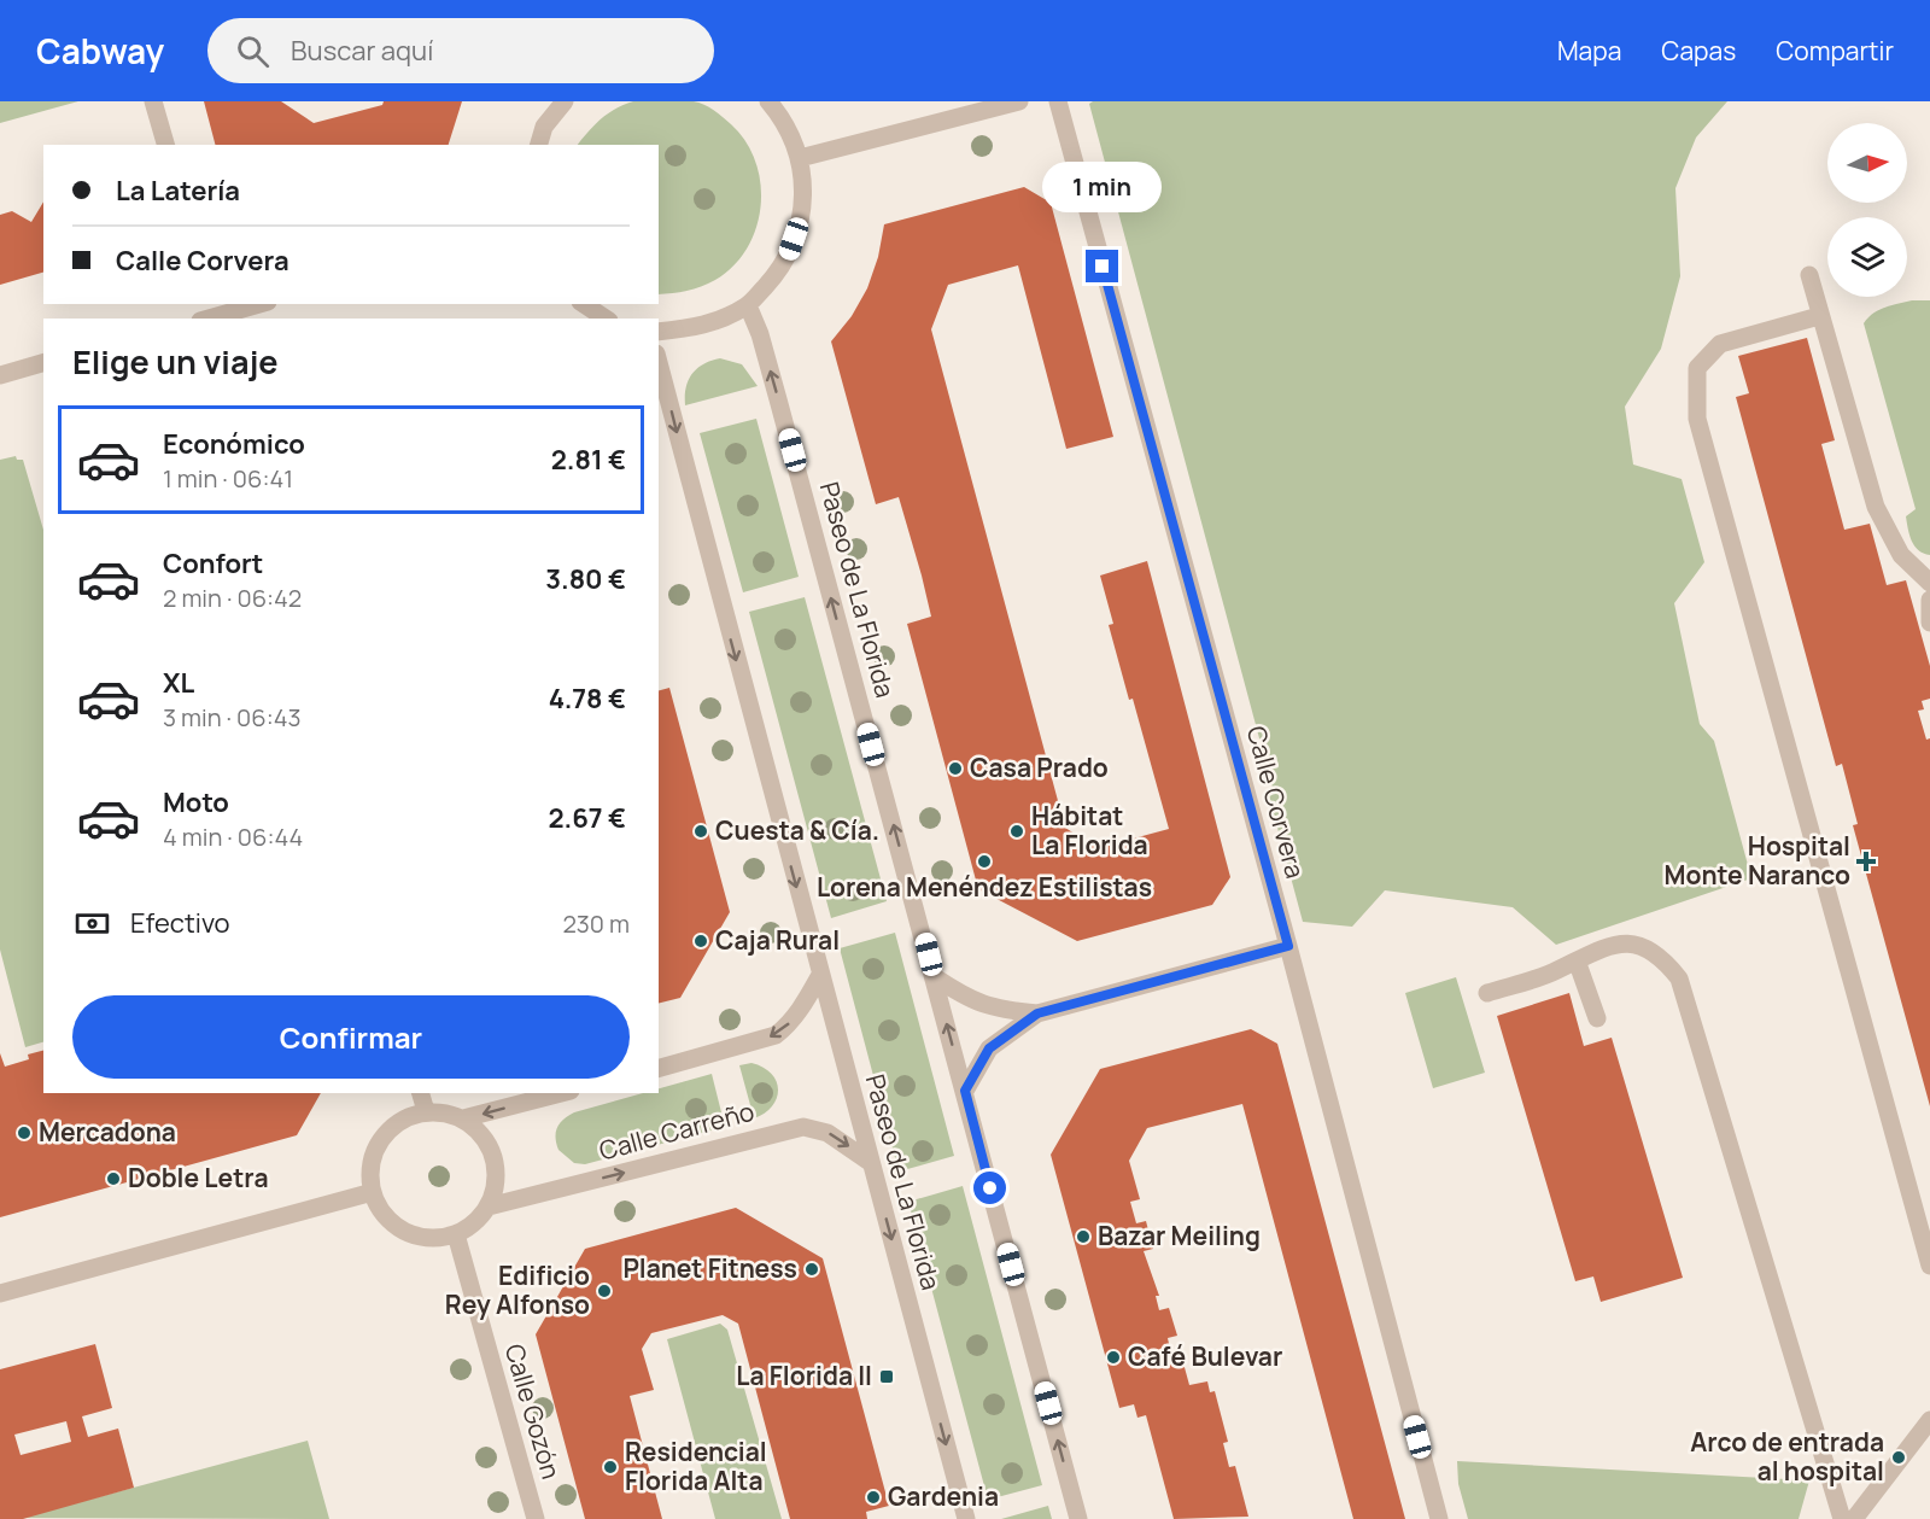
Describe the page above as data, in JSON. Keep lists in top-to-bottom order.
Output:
{
  "streets": {
    "street": [
      "Paseo de La Florida",
      "Calle Corvera",
      "Calle Carreño",
      "Calle Gozón"
    ]
  },
  "crossings": [
    ["Paseo de La Florida", "Calle Carreño"],
    ["Calle Carreño", "Calle Gozón"]
  ],
  "one_way": ["Calle Carreño"],
  "places": {
    "other": [
      "Casa Prado",
      "Cuesta & Cía.",
      "Hábitat La Florida",
      "Lorena Menéndez Estilistas",
      "Caja Rural",
      "Mercadona",
      "Doble Letra",
      "Bazar Meiling",
      "Planet Fitness",
      "Edificio Rey Alfonso",
      "Café Bulevar",
      "Arco de entrada al hospital",
      "Residencial Florida Alta",
      "Gardenia"
    ],
    "health": ["Hospital Monte Naranco"],
    "transit": ["La Florida II"]
  },
  "north": "right",
  "page": {
    "header": "Cabway",
    "search": "Buscar aquí",
    "nav": ["Mapa", "Capas", "Compartir"],
    "banner": ["La Latería", "Calle Corvera"],
    "bubble": "1 min",
    "heading": "Elige un viaje",
    "list": [
      {
        "name": "Económico",
        "note": "1 min · 06:41",
        "value": "2.81 €"
      },
      {
        "name": "Confort",
        "note": "2 min · 06:42",
        "value": "3.80 €"
      },
      {
        "name": "XL",
        "note": "3 min · 06:43",
        "value": "4.78 €"
      },
      {
        "name": "Moto",
        "note": "4 min · 06:44",
        "value": "2.67 €"
      }
    ],
    "pay": ["Efectivo", "230 m"],
    "buttons": "Confirmar"
  }
}
